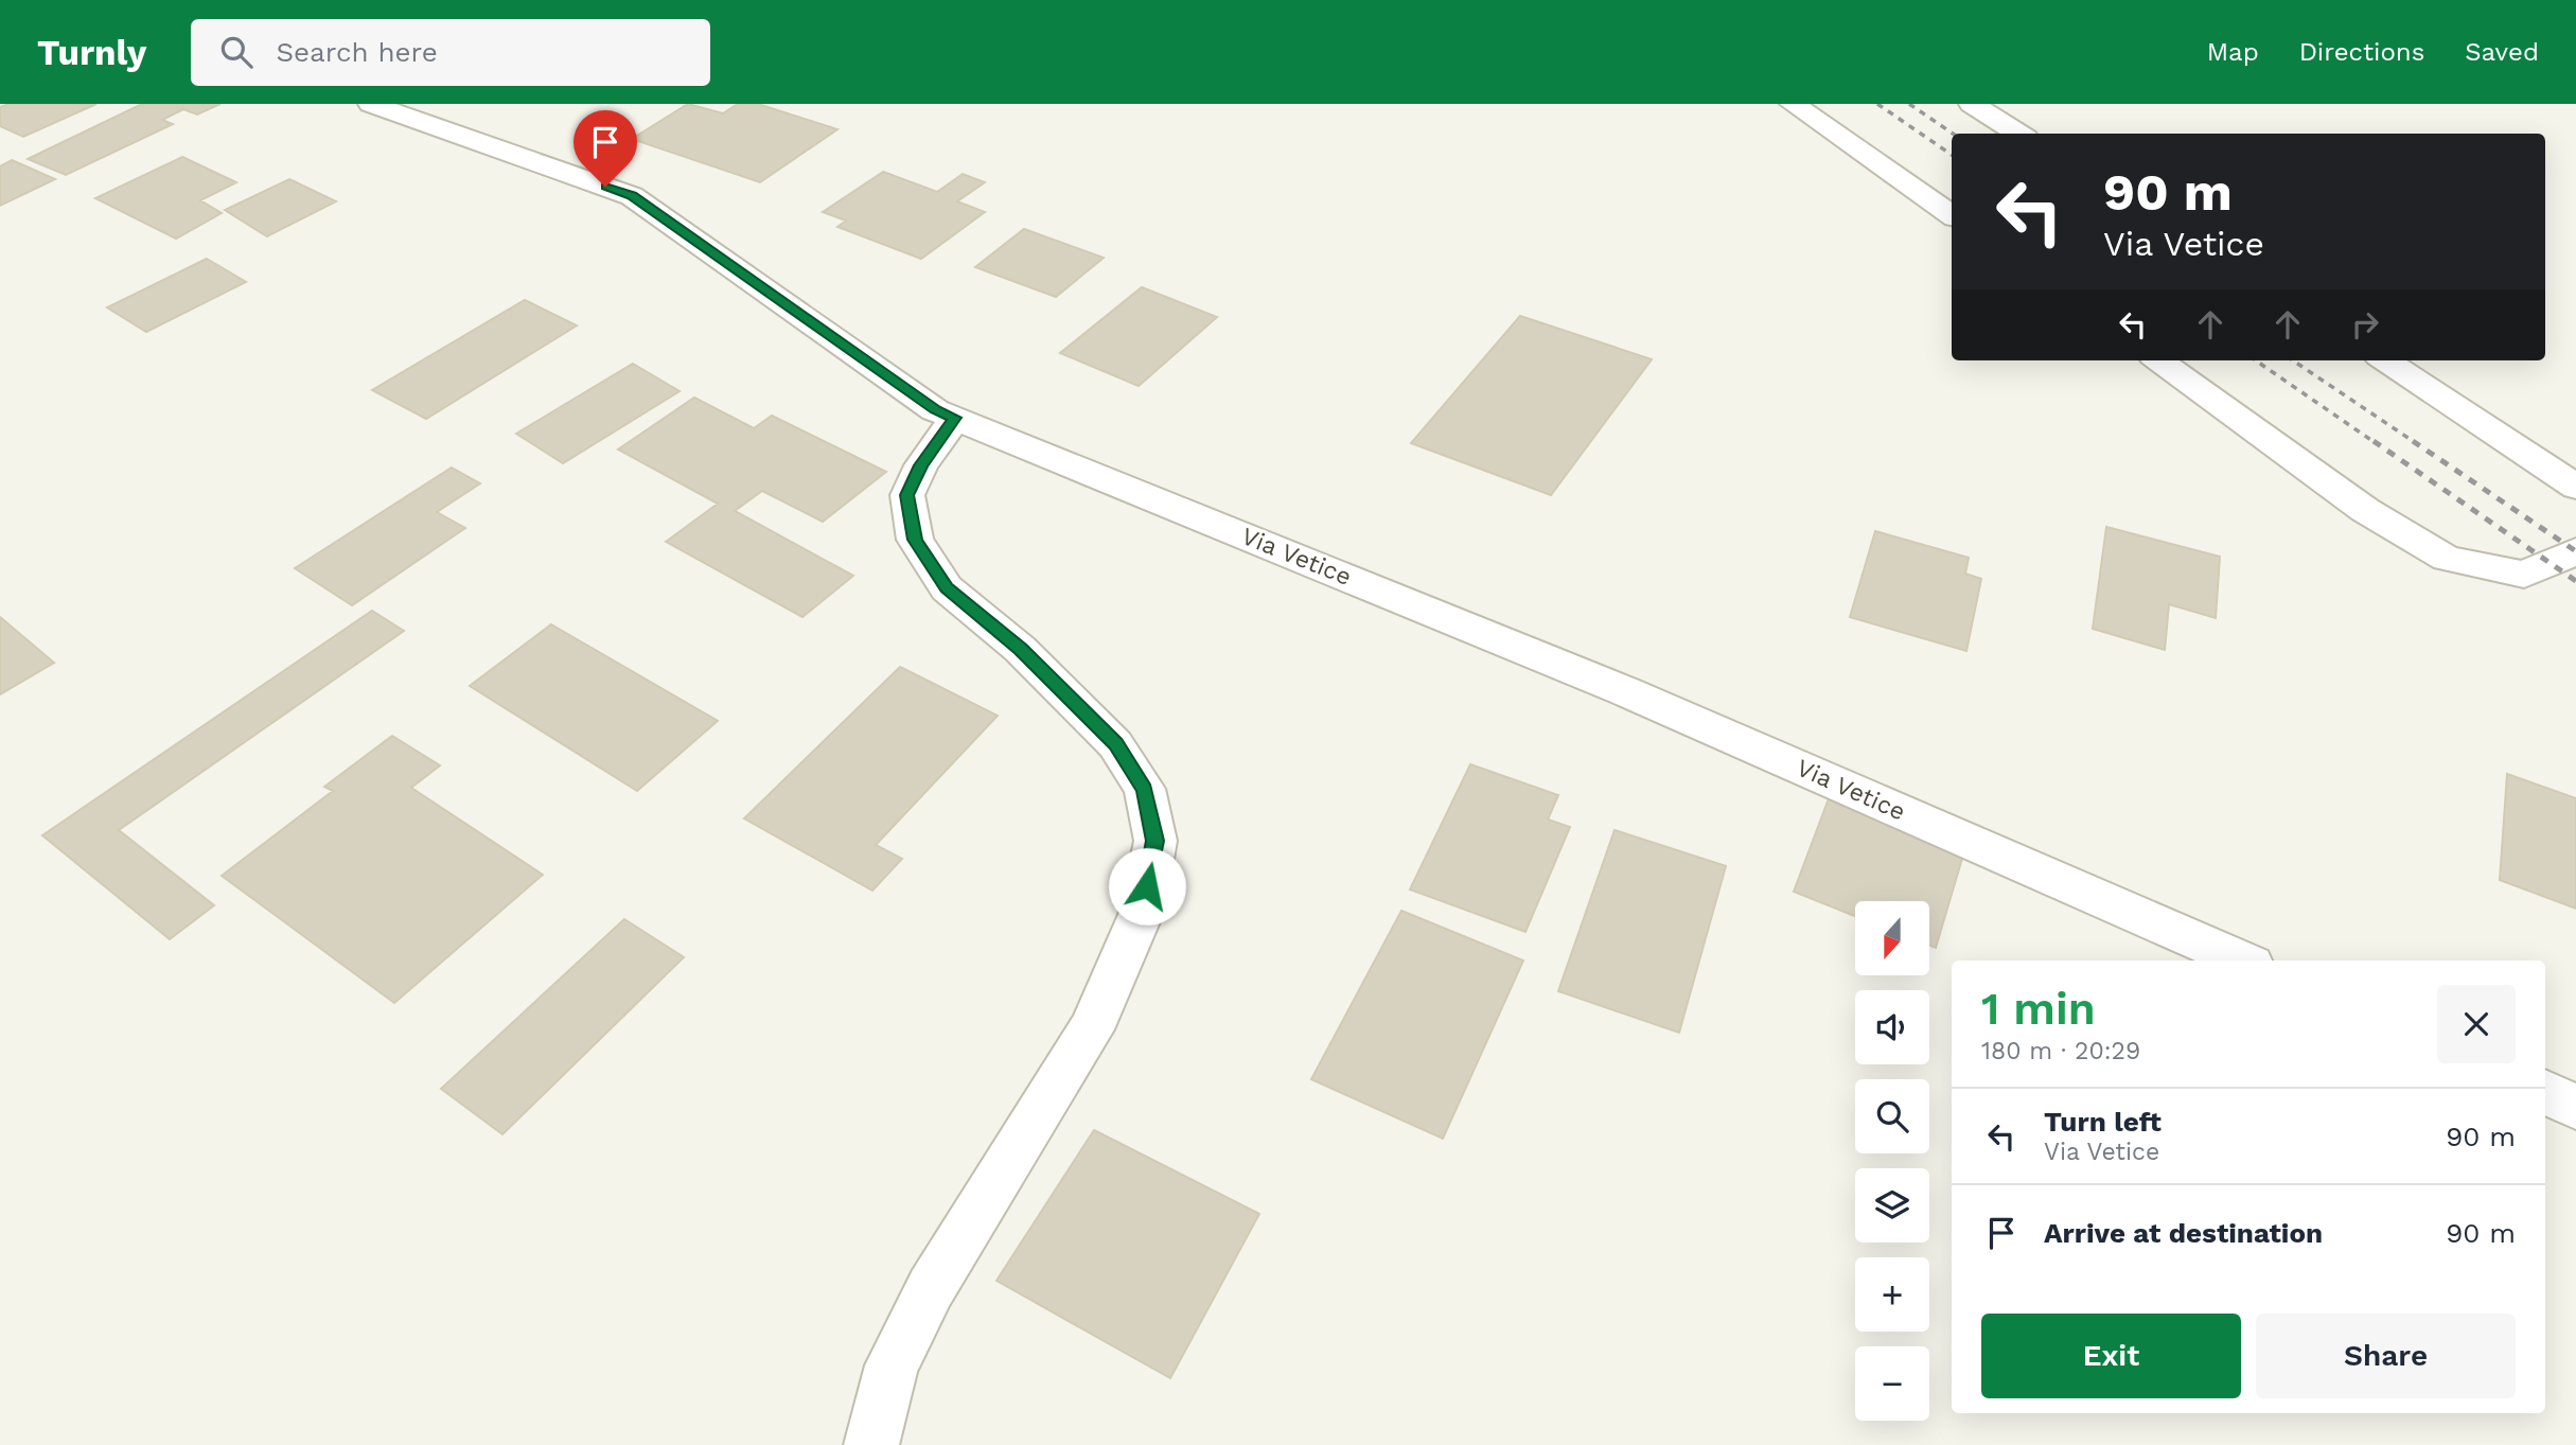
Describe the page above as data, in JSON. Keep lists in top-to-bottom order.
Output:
{
  "streets": {
    "street": ["Via Vetice"]
  },
  "north": "bottom",
  "page": {
    "header": "Turnly",
    "search": "Search here",
    "nav": ["Map", "Directions", "Saved"],
    "turn": ["90 m", "Via Vetice"],
    "map_buttons": ["+", "−"],
    "heading": ["1 min", "180 m · 20:29"],
    "list": [
      {
        "name": "Turn left",
        "note": "Via Vetice",
        "value": "90 m"
      },
      {
        "name": "Arrive at destination",
        "value": "90 m"
      }
    ],
    "buttons": ["Exit", "Share"]
  }
}
